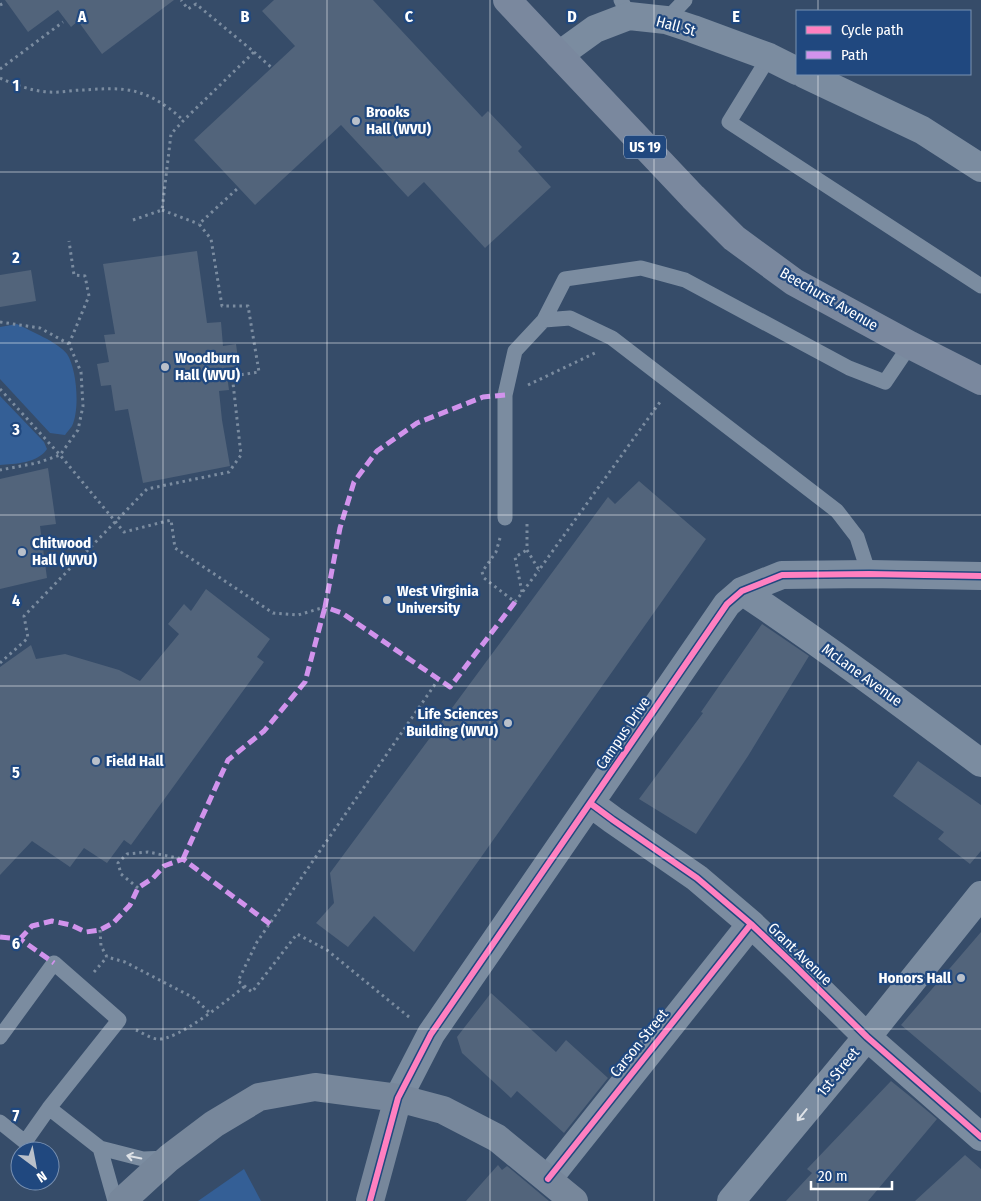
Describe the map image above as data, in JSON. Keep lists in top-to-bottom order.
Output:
{
  "streets": {
    "main road": ["US 19", "Beechurst Avenue"],
    "street": [
      "Hall St",
      "McLane Avenue",
      "Campus Drive",
      "Grant Avenue",
      "Carson Street",
      "1st Street"
    ]
  },
  "crossings": [
    ["Hall St", "Beechurst Avenue"],
    ["McLane Avenue", "Campus Drive"],
    ["Campus Drive", "Grant Avenue"],
    ["Grant Avenue", "Carson Street"],
    ["Grant Avenue", "1st Street"]
  ],
  "one_way": ["1st Street"],
  "places": [
    "Brooks Hall (WVU)",
    "Woodburn Hall (WVU)",
    "Chitwood Hall (WVU)",
    "West Virginia University",
    "Life Sciences Building (WVU)",
    "Field Hall",
    "Honors Hall"
  ],
  "legend": ["Cycle path", "Path"],
  "scale_bar": "20 m",
  "north": "bottom right",
  "grid": {
    "columns": [
      "A",
      "B",
      "C",
      "D",
      "E"
    ],
    "rows": [
      "1",
      "2",
      "3",
      "4",
      "5",
      "6",
      "7"
    ]
  }
}
